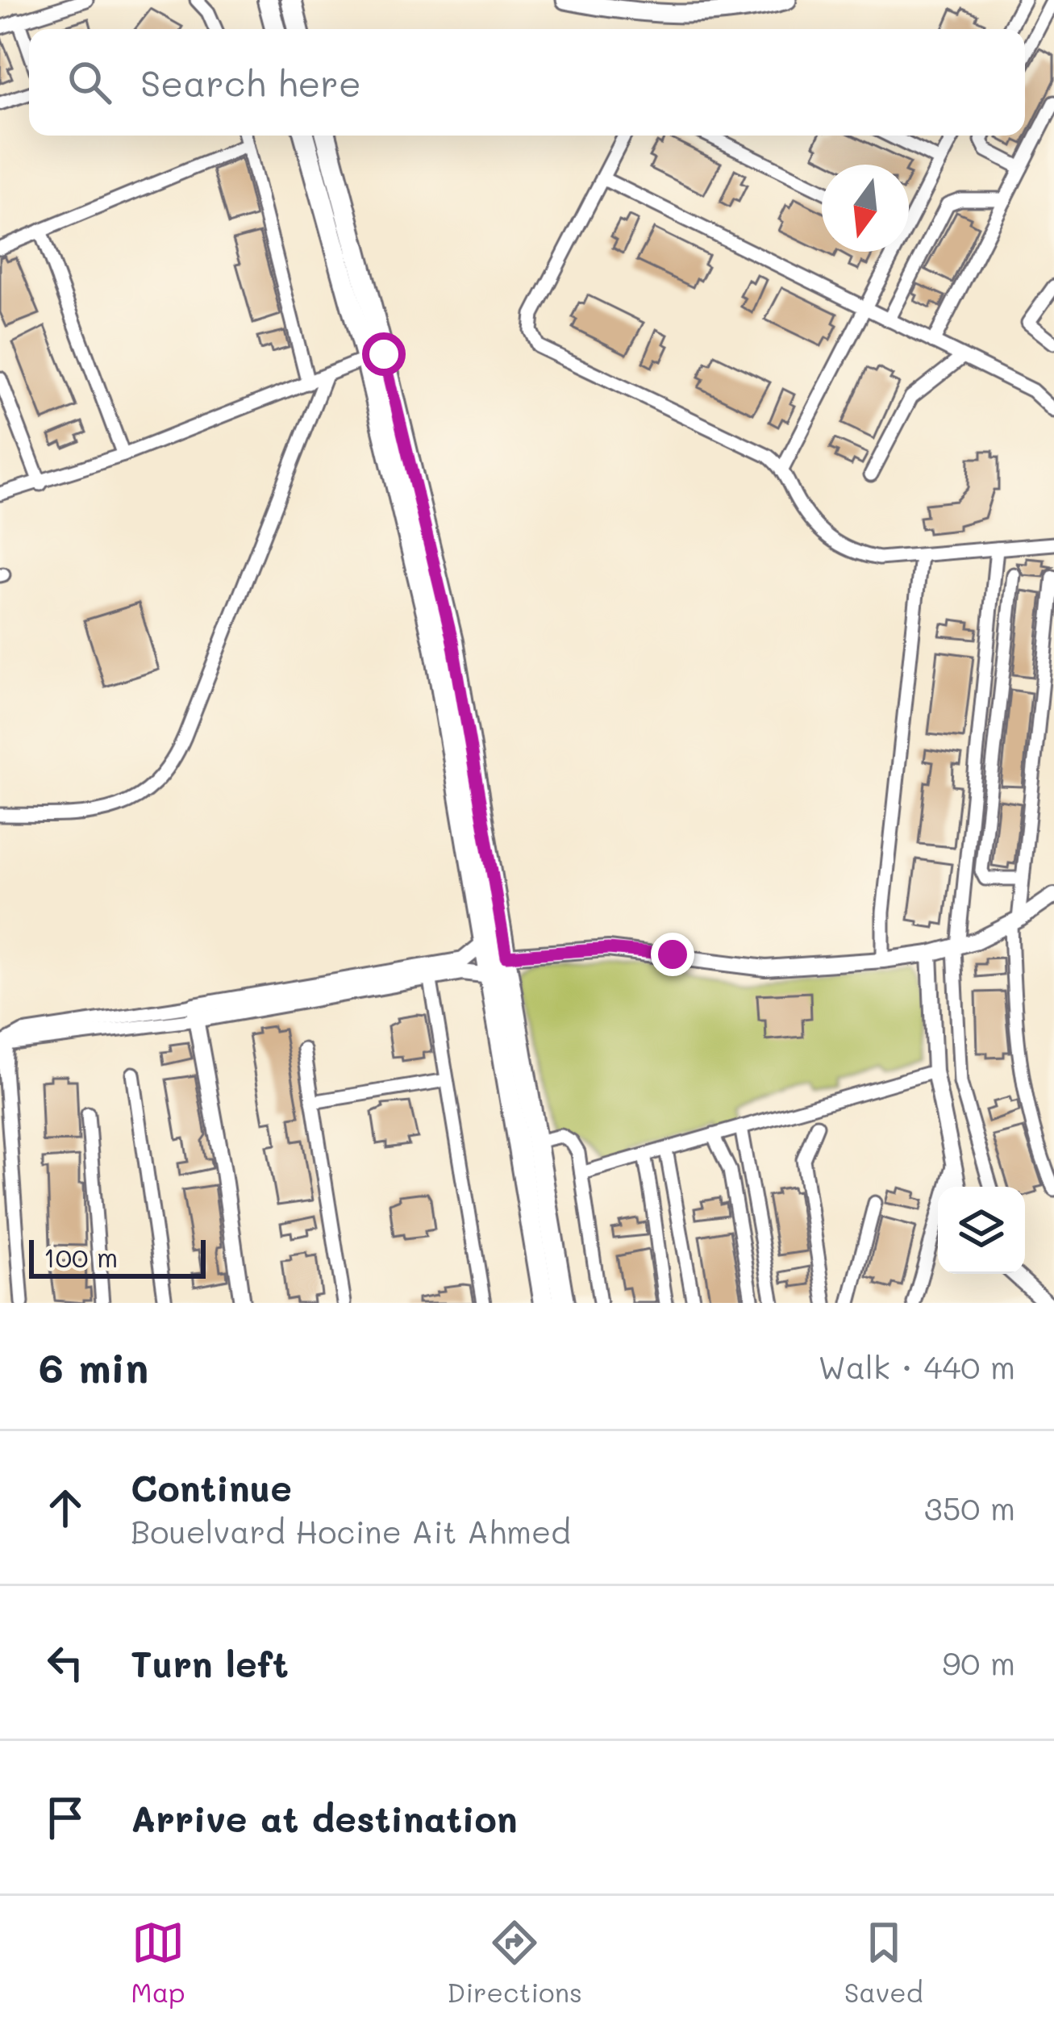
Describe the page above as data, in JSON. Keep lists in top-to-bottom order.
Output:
{
  "scale_bar": "100 m",
  "north": "bottom",
  "page": {
    "search": "Search here",
    "scale": "100 m",
    "heading": ["6 min", "Walk · 440 m"],
    "list": [
      ["Continue", "Bouelvard Hocine Ait Ahmed", "350 m"],
      ["Turn left", "90 m"],
      "Arrive at destination"
    ],
    "nav": ["Map", "Directions", "Saved"]
  }
}
